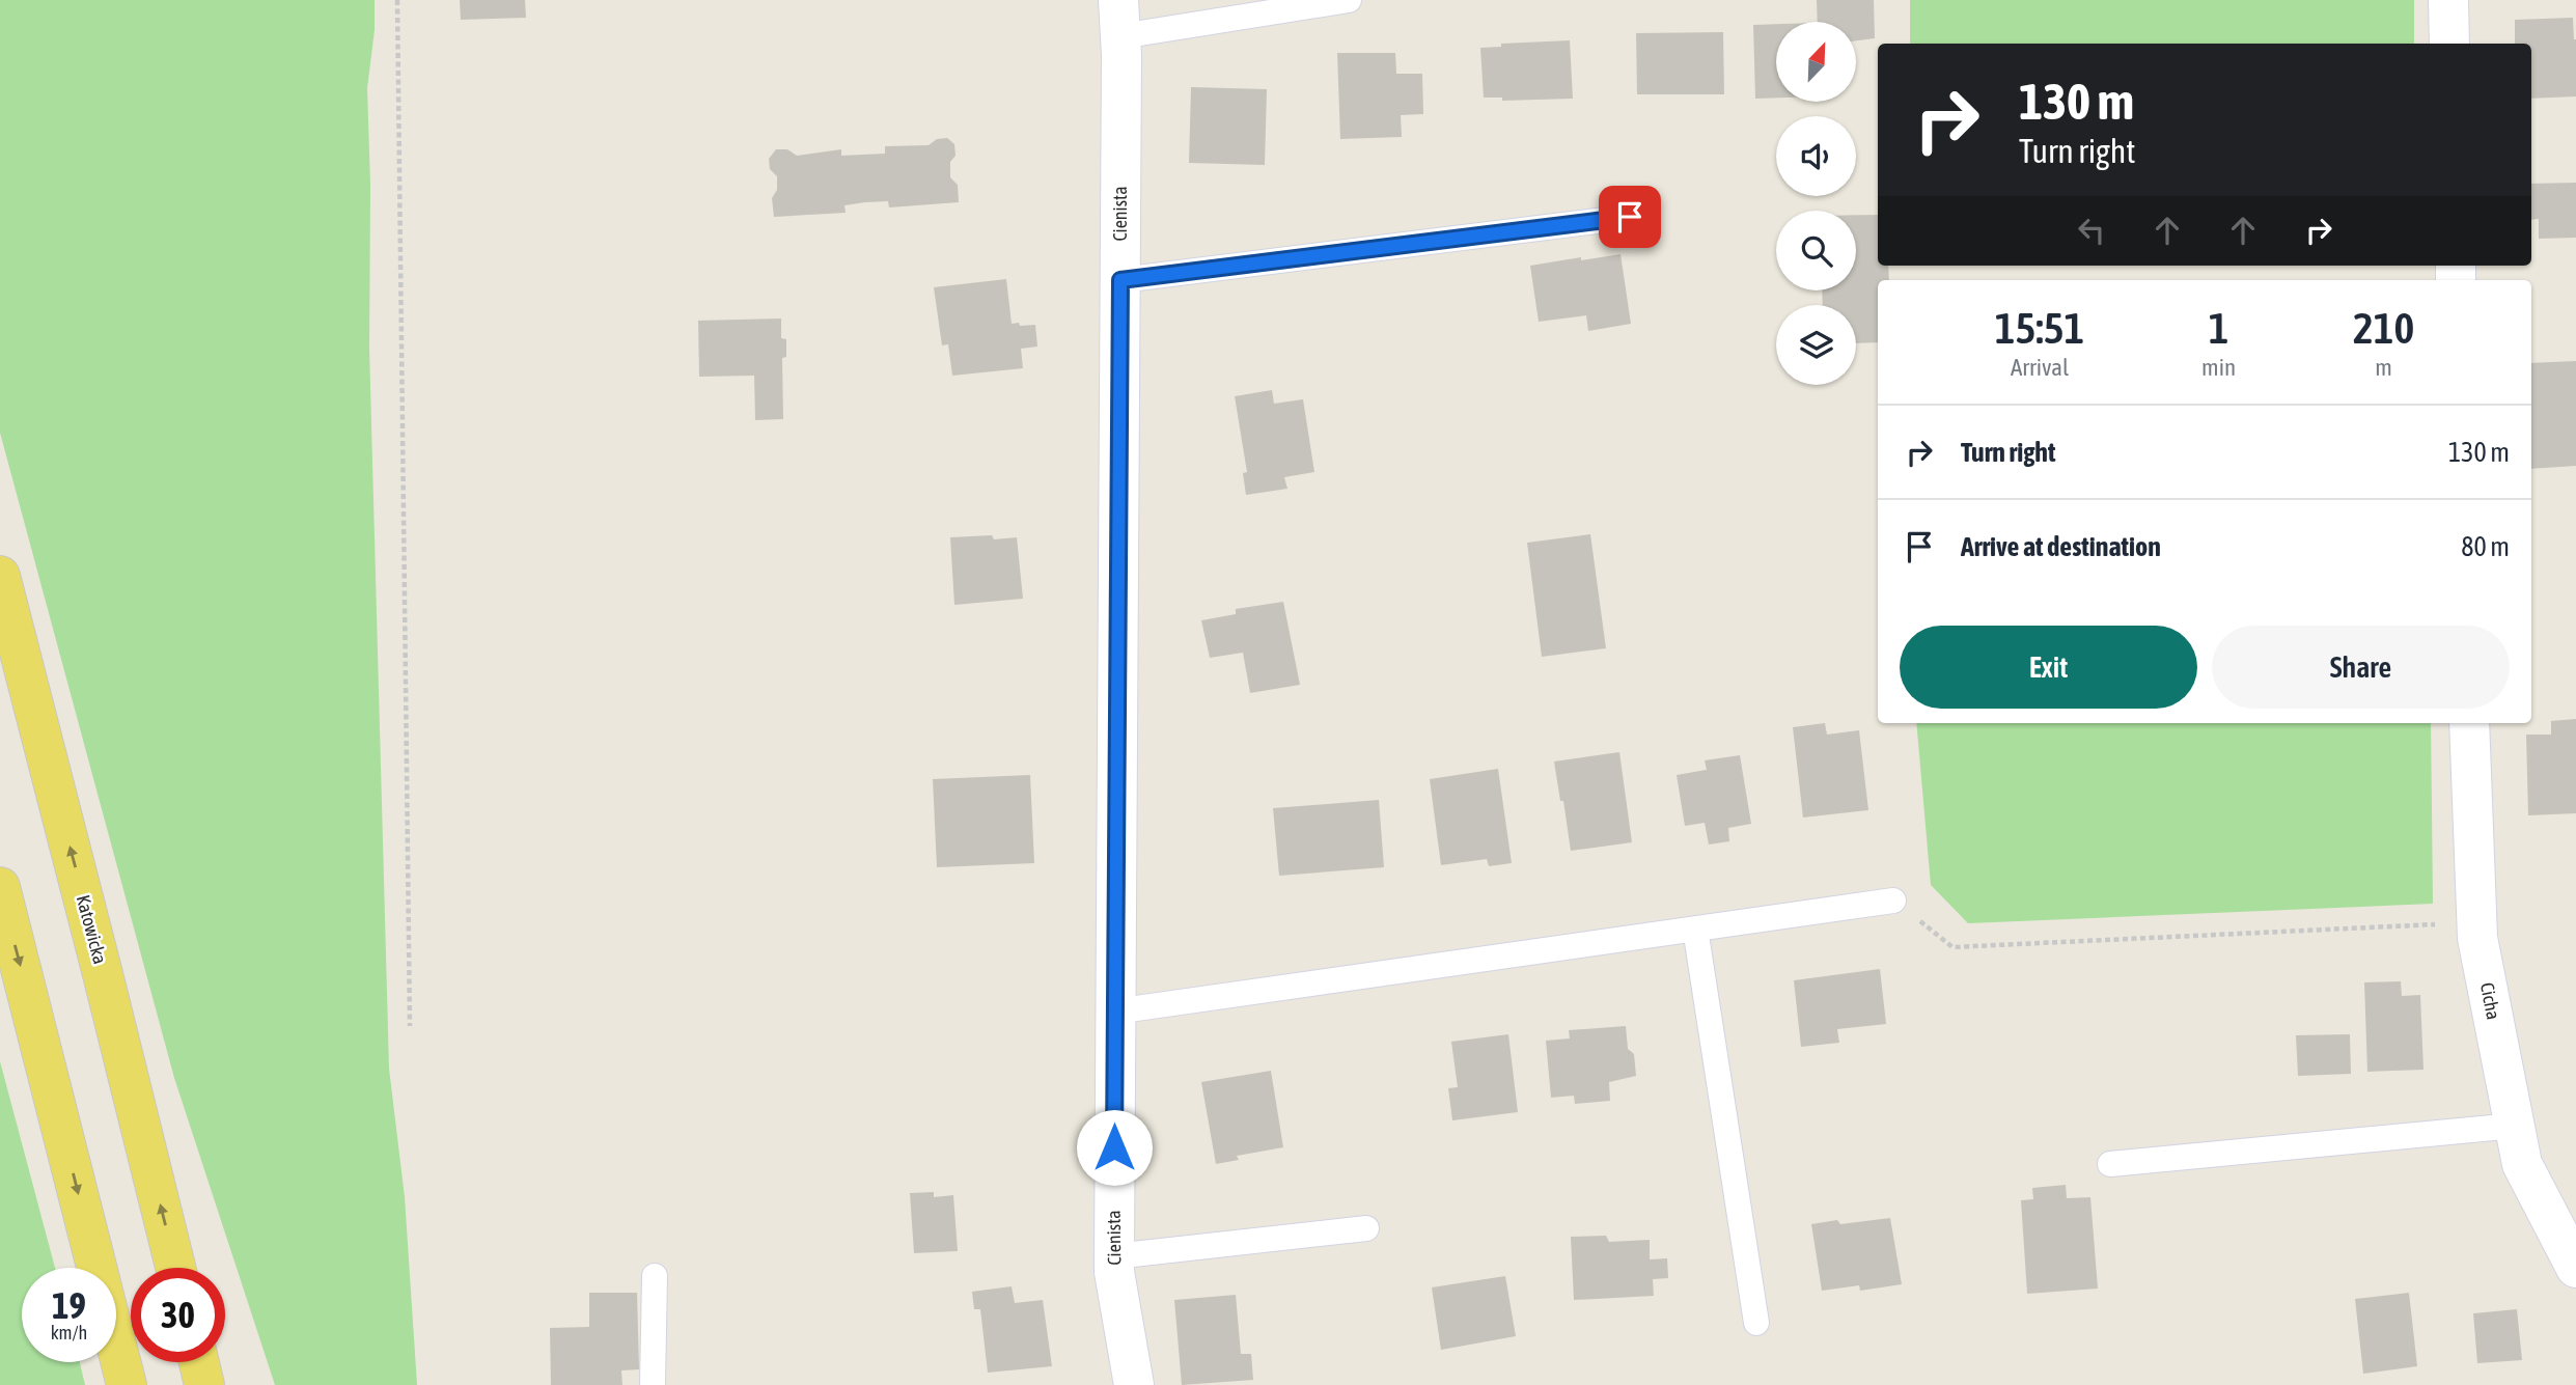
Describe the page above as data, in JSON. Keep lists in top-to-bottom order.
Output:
{
  "streets": {
    "main road": ["Katowicka"],
    "street": ["Cienista", "Cicha"]
  },
  "north": "top right",
  "page": {
    "turn": ["130 m", "Turn right"],
    "eta": [
      "15:51",
      "Arrival",
      "1",
      "min",
      "210",
      "m"
    ],
    "list": [
      {
        "name": "Turn right",
        "value": "130 m"
      },
      {
        "name": "Arrive at destination",
        "value": "80 m"
      }
    ],
    "buttons": ["Exit", "Share"],
    "speed": "19 km/h",
    "limit": "30"
  }
}
